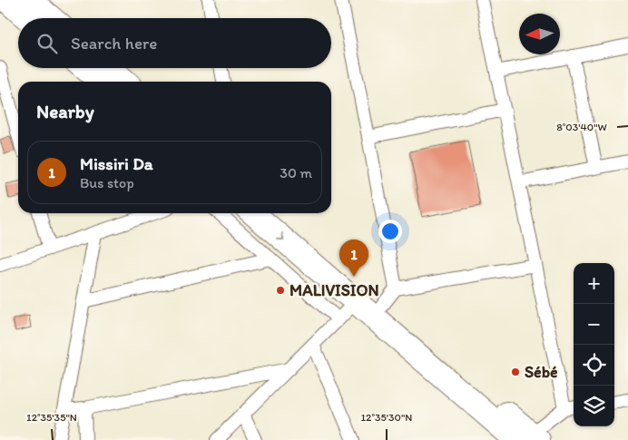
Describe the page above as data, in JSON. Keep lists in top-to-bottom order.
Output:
{
  "places": ["MALIVISION", "Sébé"],
  "north": "left",
  "page": {
    "search": "Search here",
    "heading": "Nearby",
    "list": [
      {
        "mark": "1",
        "name": "Missiri Da",
        "note": "Bus stop",
        "value": "30 m"
      }
    ],
    "pins": "1",
    "map_buttons": ["+", "−"]
  },
  "coordinates": ["8°03'40\"W", "12°35'35\"N", "12°35'30\"N"]
}
